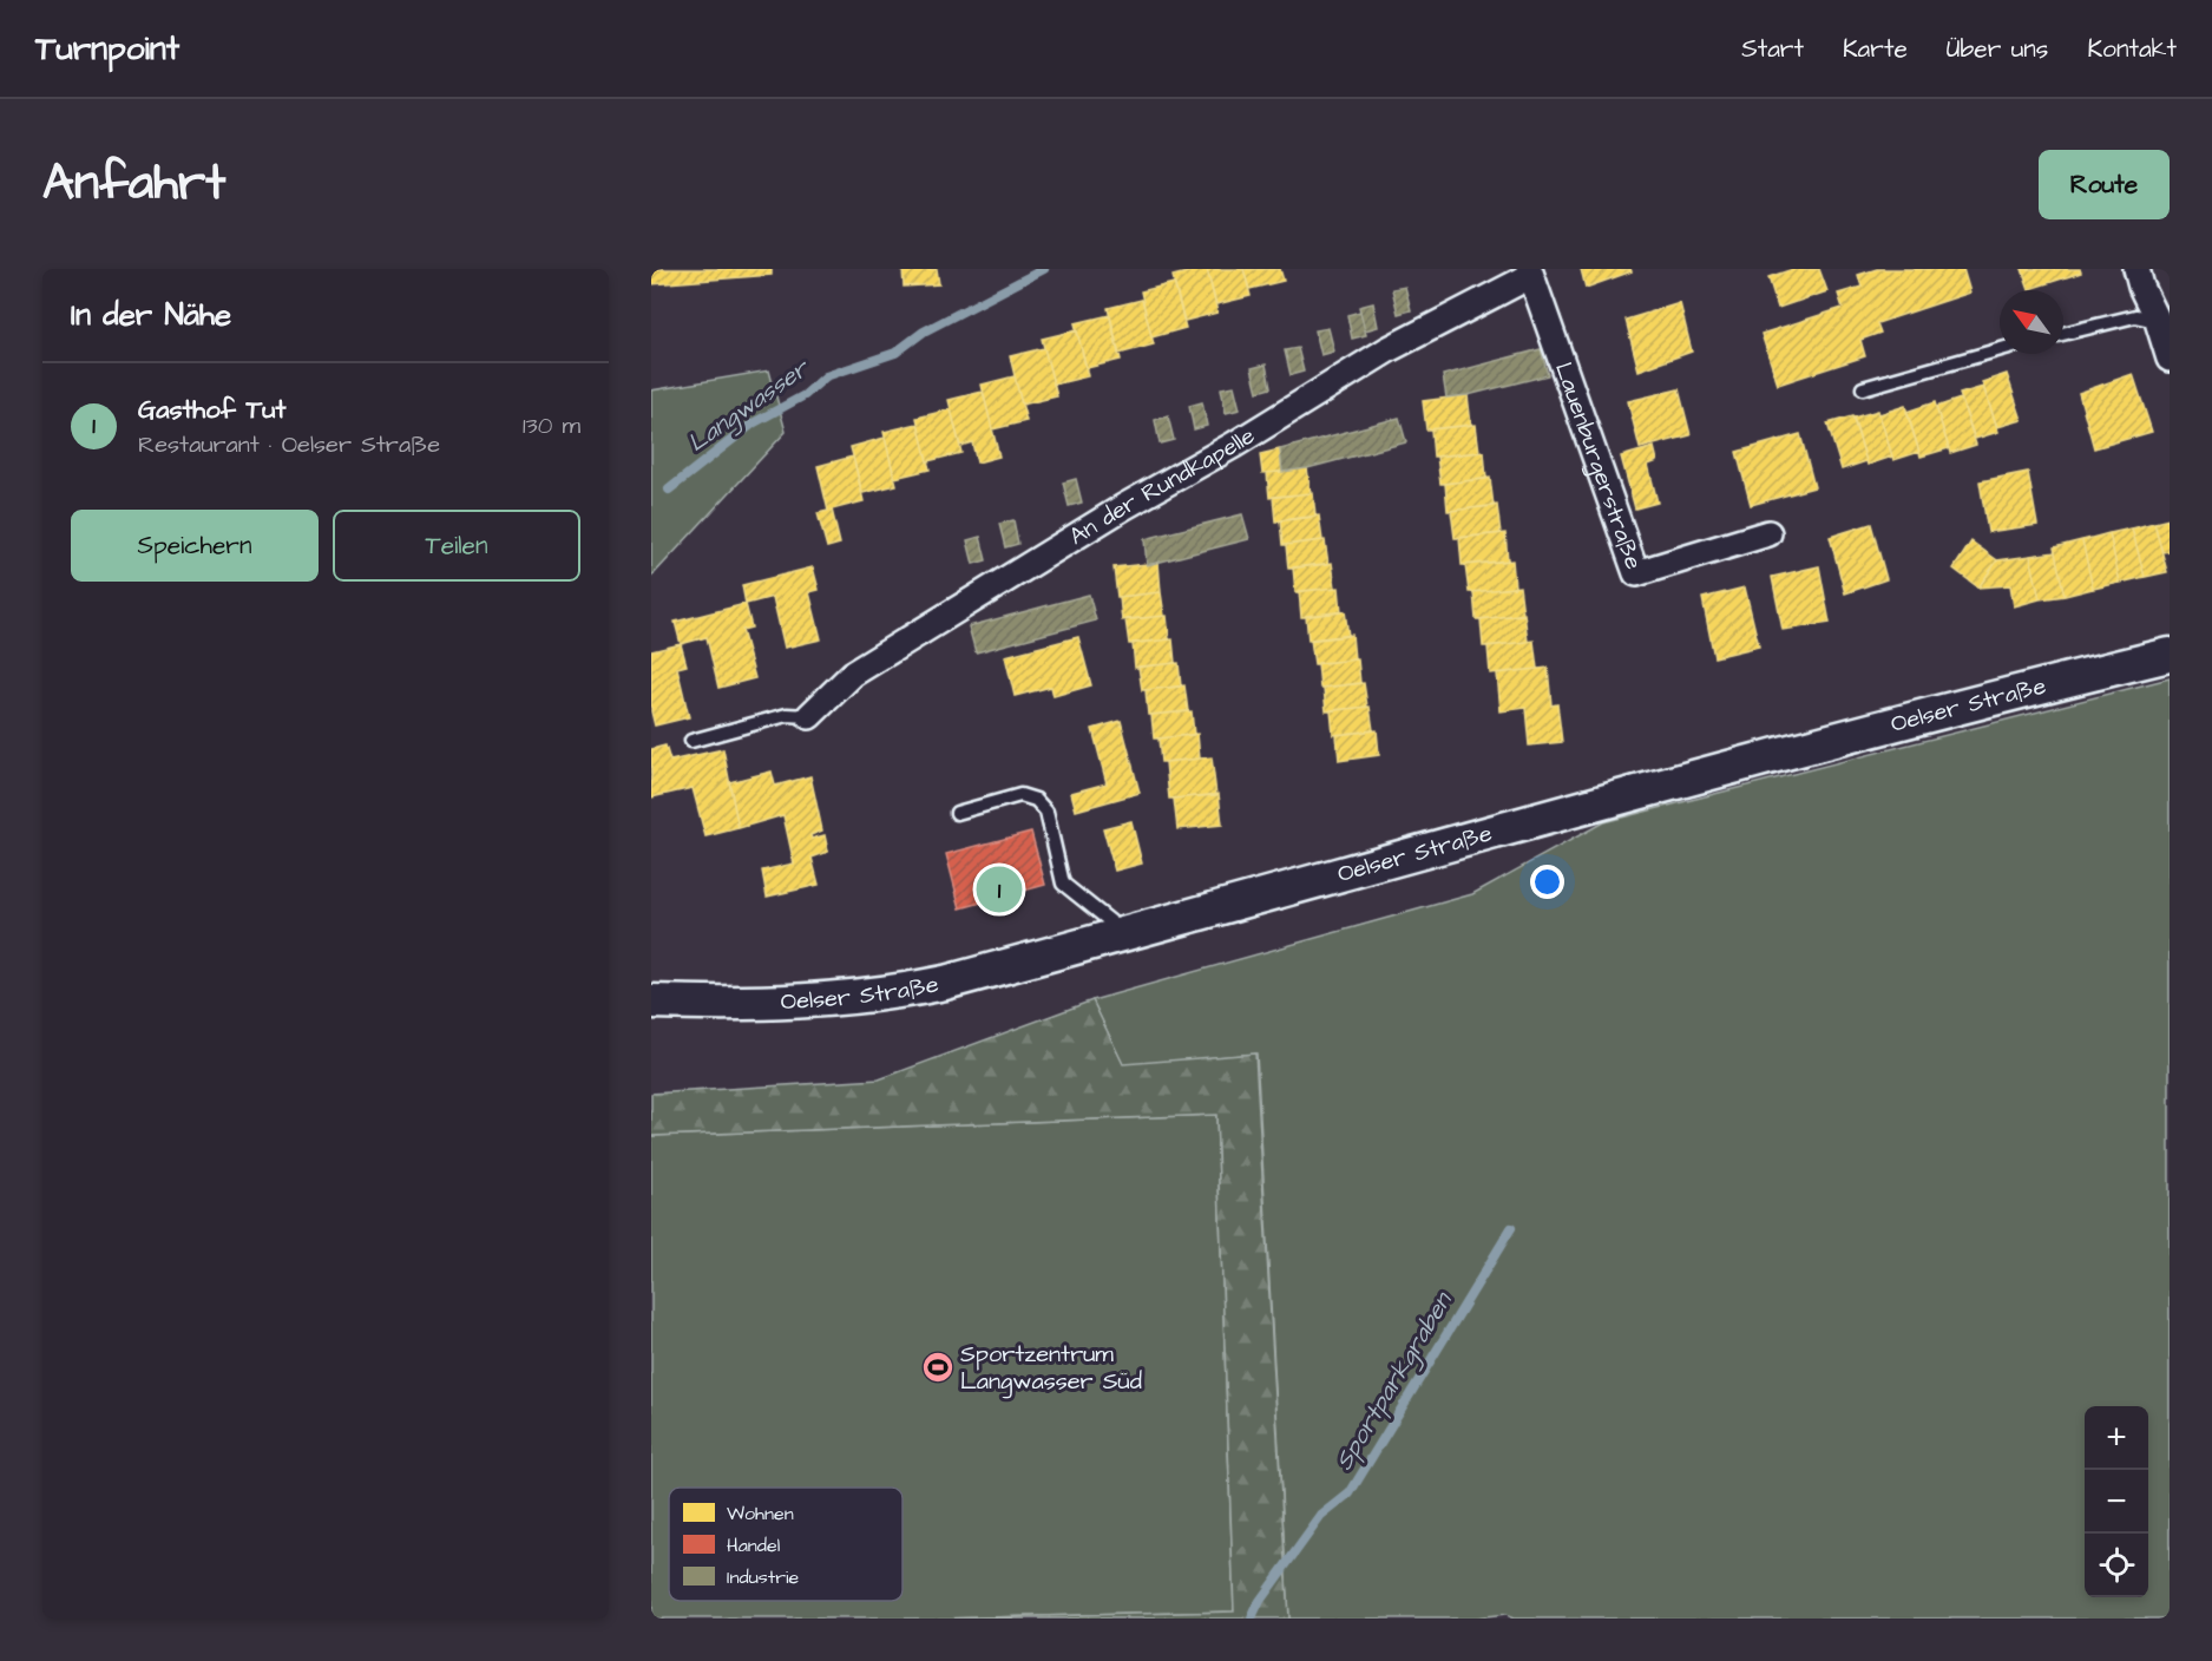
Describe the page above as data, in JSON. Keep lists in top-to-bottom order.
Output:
{
  "streets": {
    "main road": ["Oelser Straße"],
    "street": ["Lauenburgerstraße", "An der Rundkapelle"]
  },
  "crossings": [
    ["Lauenburgerstraße", "An der Rundkapelle"]
  ],
  "water": ["Langwasser", "Sportparkgraben"],
  "places": {
    "sports": ["Sportzentrum Langwasser Süd"]
  },
  "legend": ["Wohnen", "Handel", "Industrie"],
  "north": "top left",
  "page": {
    "header": "Turnpoint",
    "nav": [
      "Start",
      "Karte",
      "Über uns",
      "Kontakt"
    ],
    "title": "Anfahrt",
    "buttons": [
      "Route",
      ["Speichern", "Teilen"]
    ],
    "heading": "In der Nähe",
    "list": [
      {
        "mark": "1",
        "name": "Gasthof Tut",
        "note": "Restaurant · Oelser Straße",
        "value": "130 m"
      }
    ],
    "pins": "1",
    "map_buttons": ["+", "−"]
  }
}
